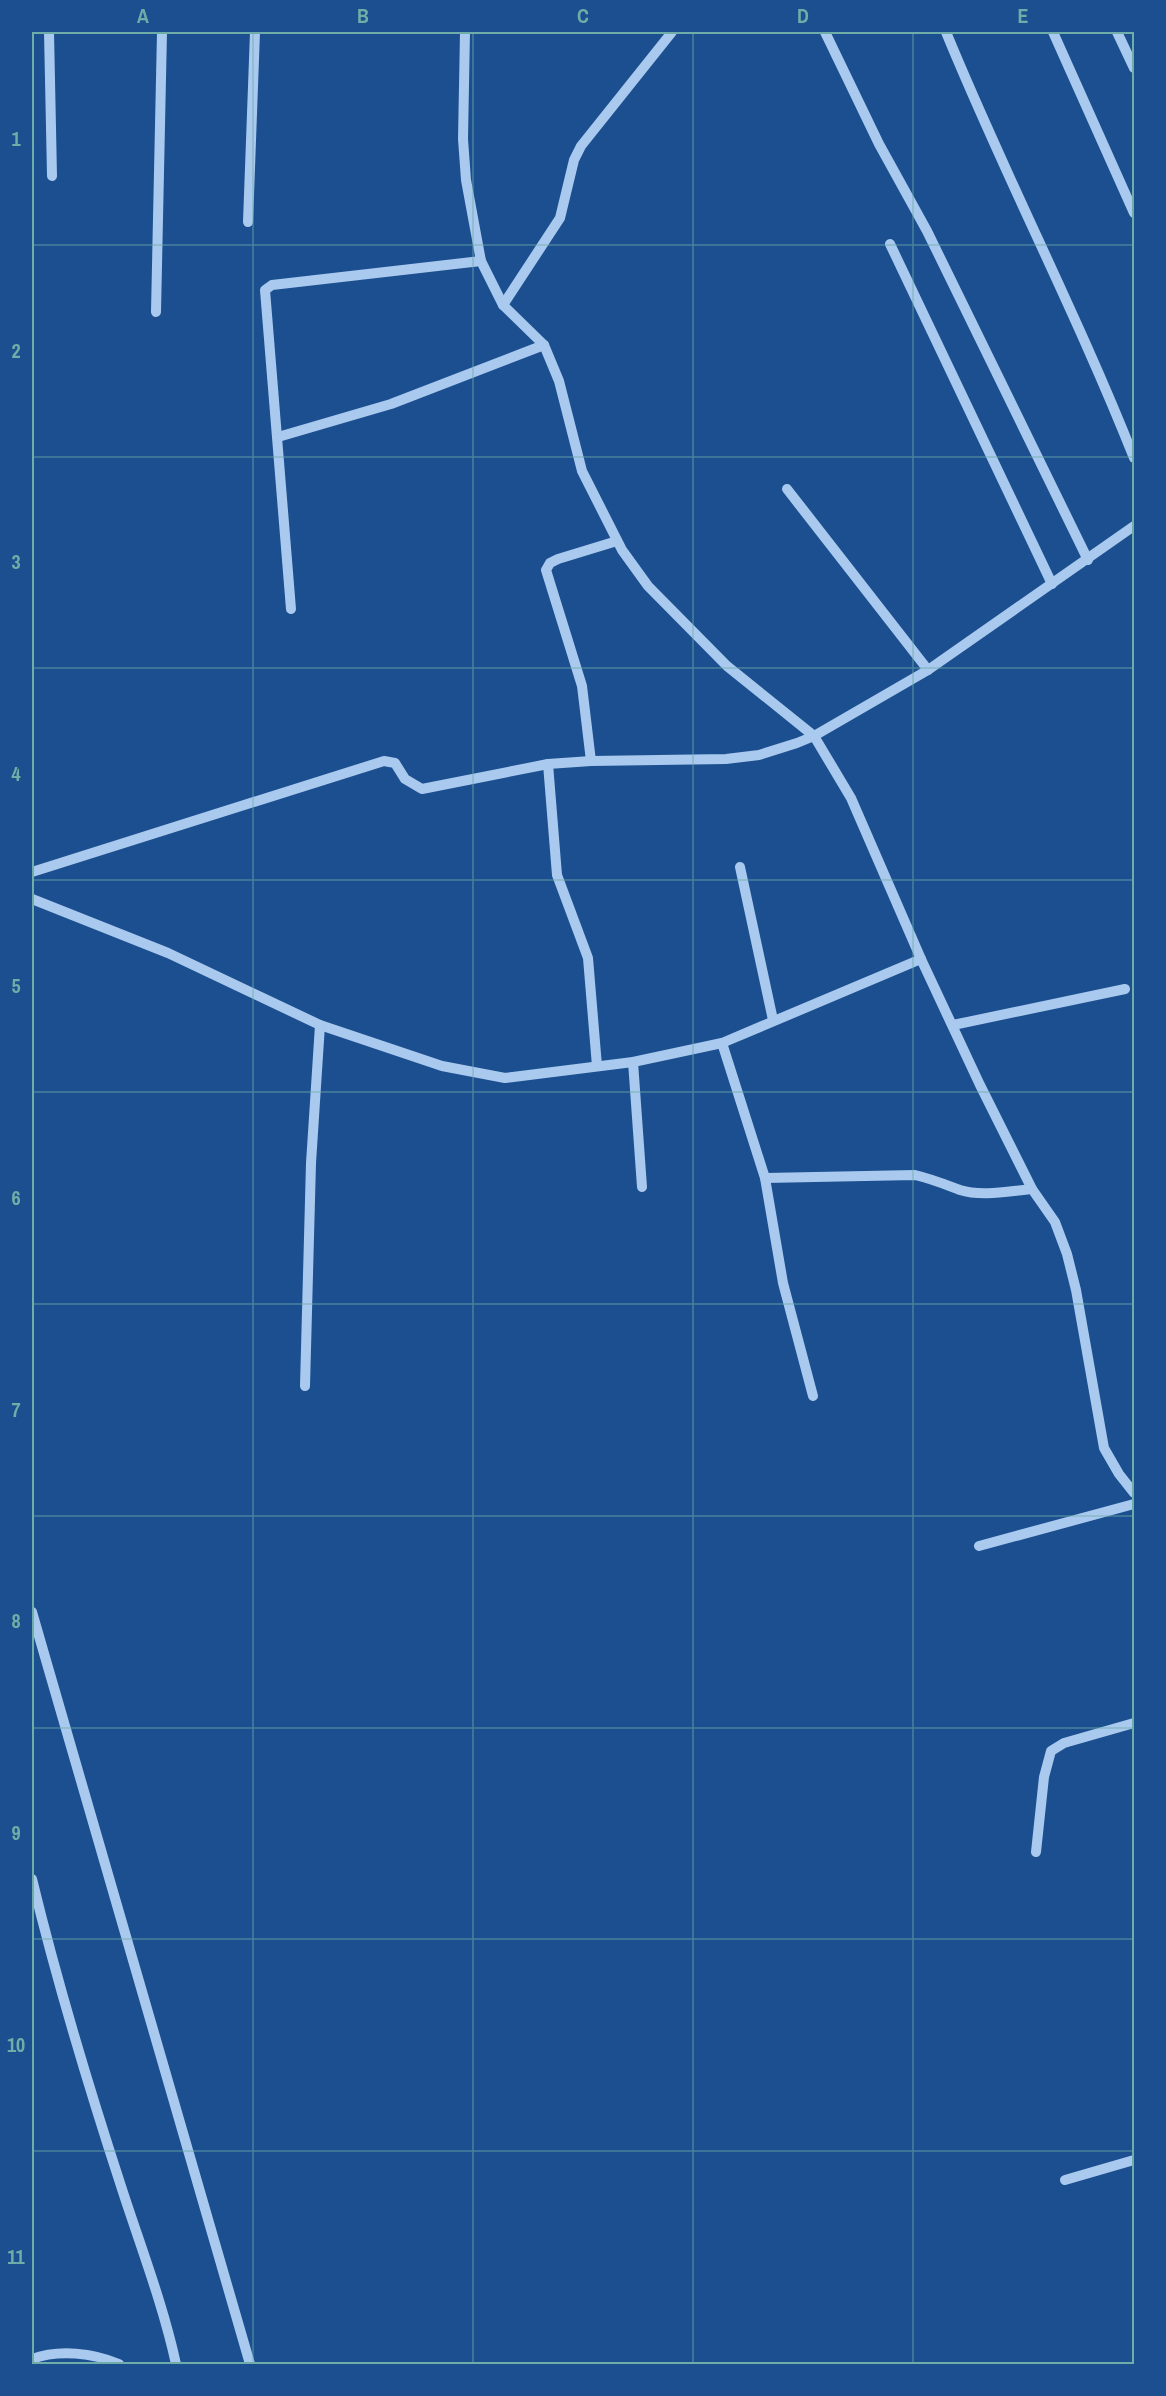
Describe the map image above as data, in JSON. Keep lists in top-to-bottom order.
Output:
{
  "grid": {
    "columns": [
      "A",
      "B",
      "C",
      "D",
      "E"
    ],
    "rows": [
      "1",
      "2",
      "3",
      "4",
      "5",
      "6",
      "7",
      "8",
      "9",
      "10",
      "11"
    ]
  }
}
